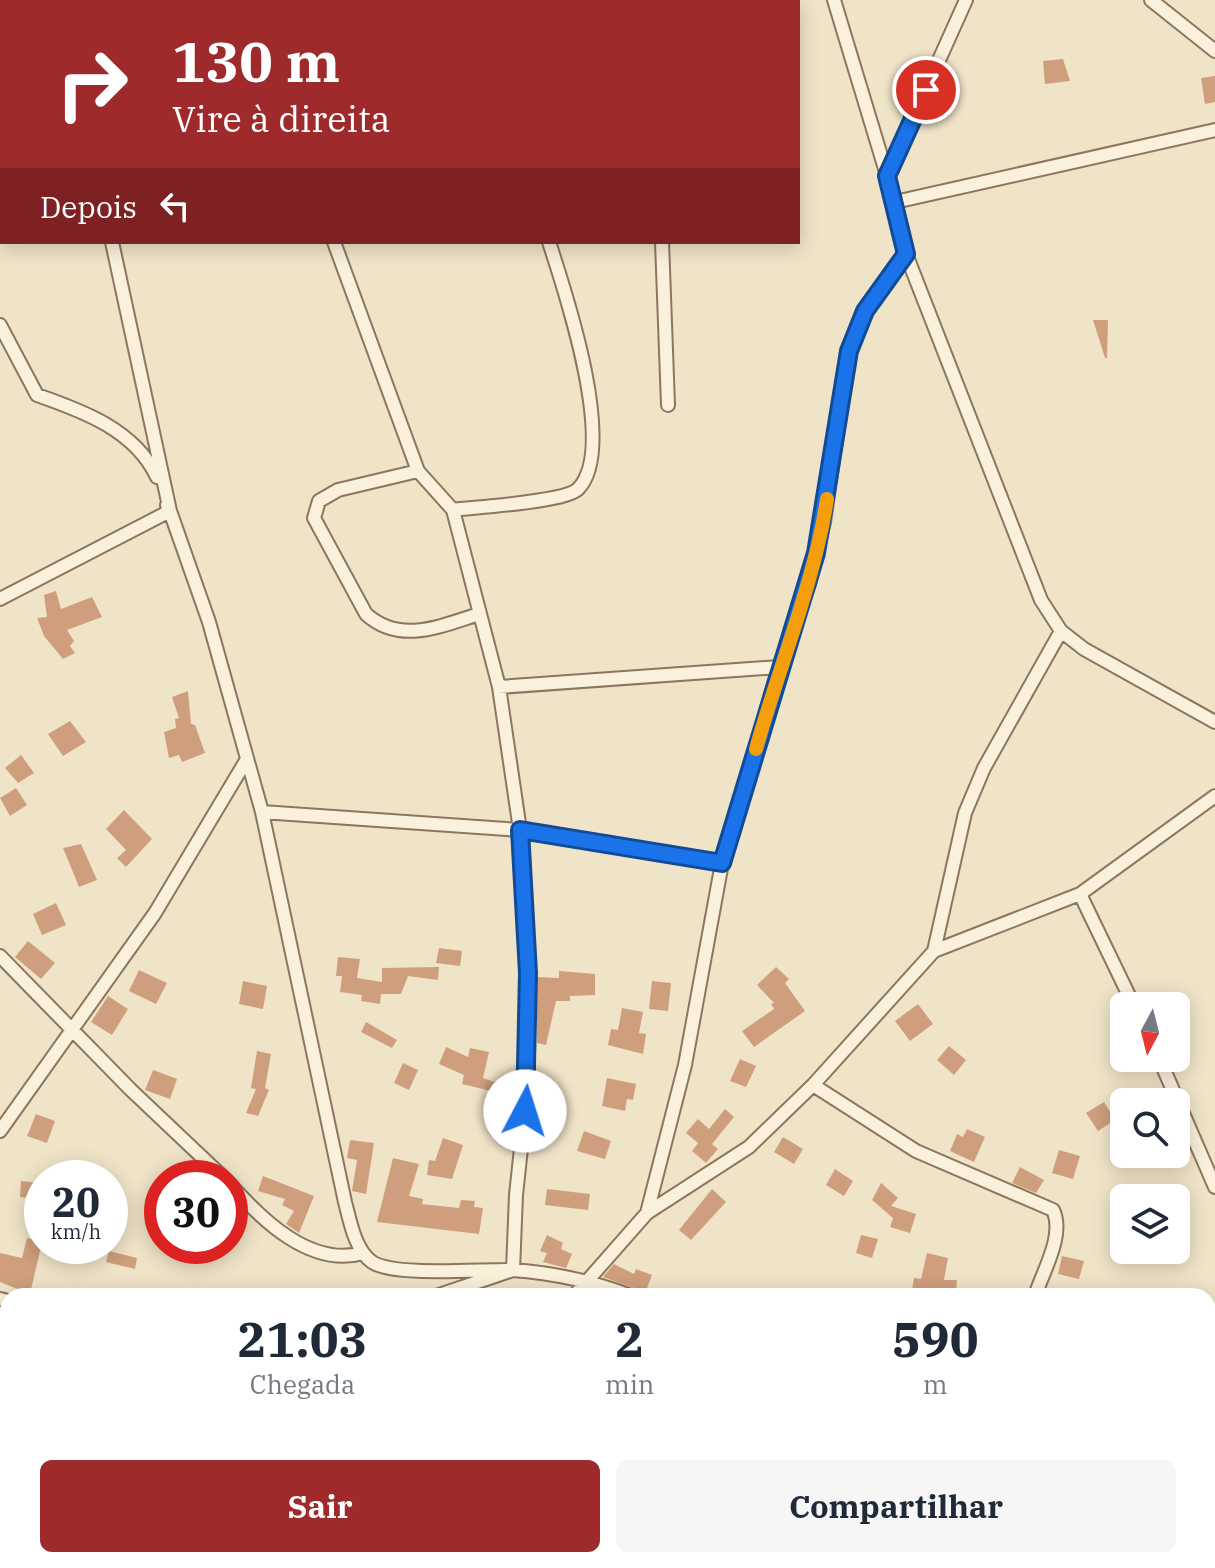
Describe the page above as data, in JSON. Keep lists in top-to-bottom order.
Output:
{
  "north": "bottom",
  "page": {
    "turn": ["130 m", "Vire à direita"],
    "then": "Depois",
    "speed": "20 km/h",
    "limit": "30",
    "eta": [
      "21:03",
      "Chegada",
      "2",
      "min",
      "590",
      "m"
    ],
    "buttons": ["Sair", "Compartilhar"]
  }
}
